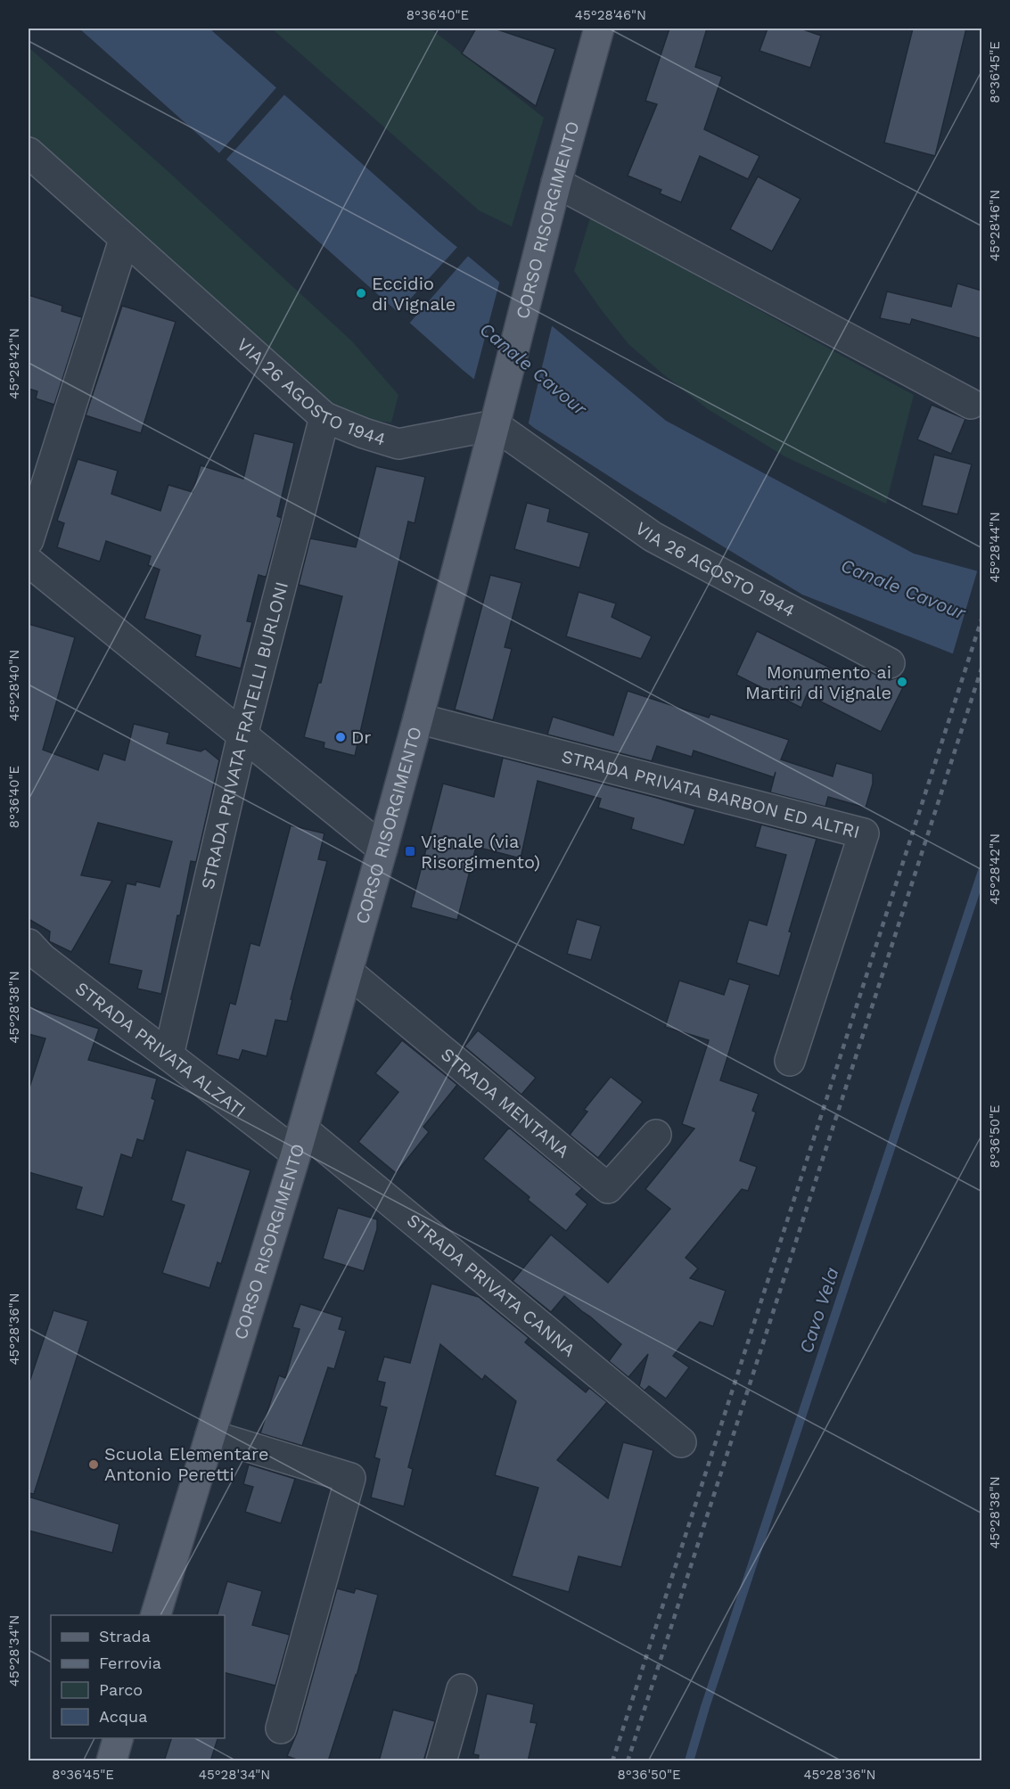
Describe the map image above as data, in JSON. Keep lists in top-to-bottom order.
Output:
{
  "streets": {
    "main road": ["CORSO RISORGIMENTO"],
    "street": [
      "VIA 26 AGOSTO 1944",
      "STRADA PRIVATA FRATELLI BURLONI",
      "STRADA PRIVATA BARBON ED ALTRI",
      "STRADA PRIVATA ALZATI",
      "STRADA MENTANA",
      "STRADA PRIVATA CANNA"
    ]
  },
  "crossings": [
    ["CORSO RISORGIMENTO", "VIA 26 AGOSTO 1944"],
    ["CORSO RISORGIMENTO", "STRADA PRIVATA BARBON ED ALTRI"],
    ["CORSO RISORGIMENTO", "STRADA PRIVATA ALZATI"],
    ["CORSO RISORGIMENTO", "STRADA MENTANA"],
    ["CORSO RISORGIMENTO", "STRADA PRIVATA CANNA"],
    ["VIA 26 AGOSTO 1944", "STRADA PRIVATA FRATELLI BURLONI"],
    ["STRADA PRIVATA FRATELLI BURLONI", "STRADA PRIVATA ALZATI"],
    ["STRADA PRIVATA ALZATI", "STRADA PRIVATA CANNA"]
  ],
  "water": ["Canale Cavour", "Cavo Vela"],
  "places": {
    "other": [
      "Eccidio di Vignale",
      "Monumento ai Martiri di Vignale",
      "Dr",
      "Scuola Elementare Antonio Peretti"
    ],
    "transit": ["Vignale (via Risorgimento)"]
  },
  "legend": [
    "Strada",
    "Ferrovia",
    "Parco",
    "Acqua"
  ],
  "coordinates": [
    "8°36'40\"E",
    "45°28'46\"N",
    "8°36'45\"E",
    "45°28'42\"N",
    "45°28'44\"N",
    "45°28'40\"N",
    "45°28'38\"N",
    "8°36'50\"E",
    "45°28'36\"N",
    "45°28'34\"N"
  ]
}
